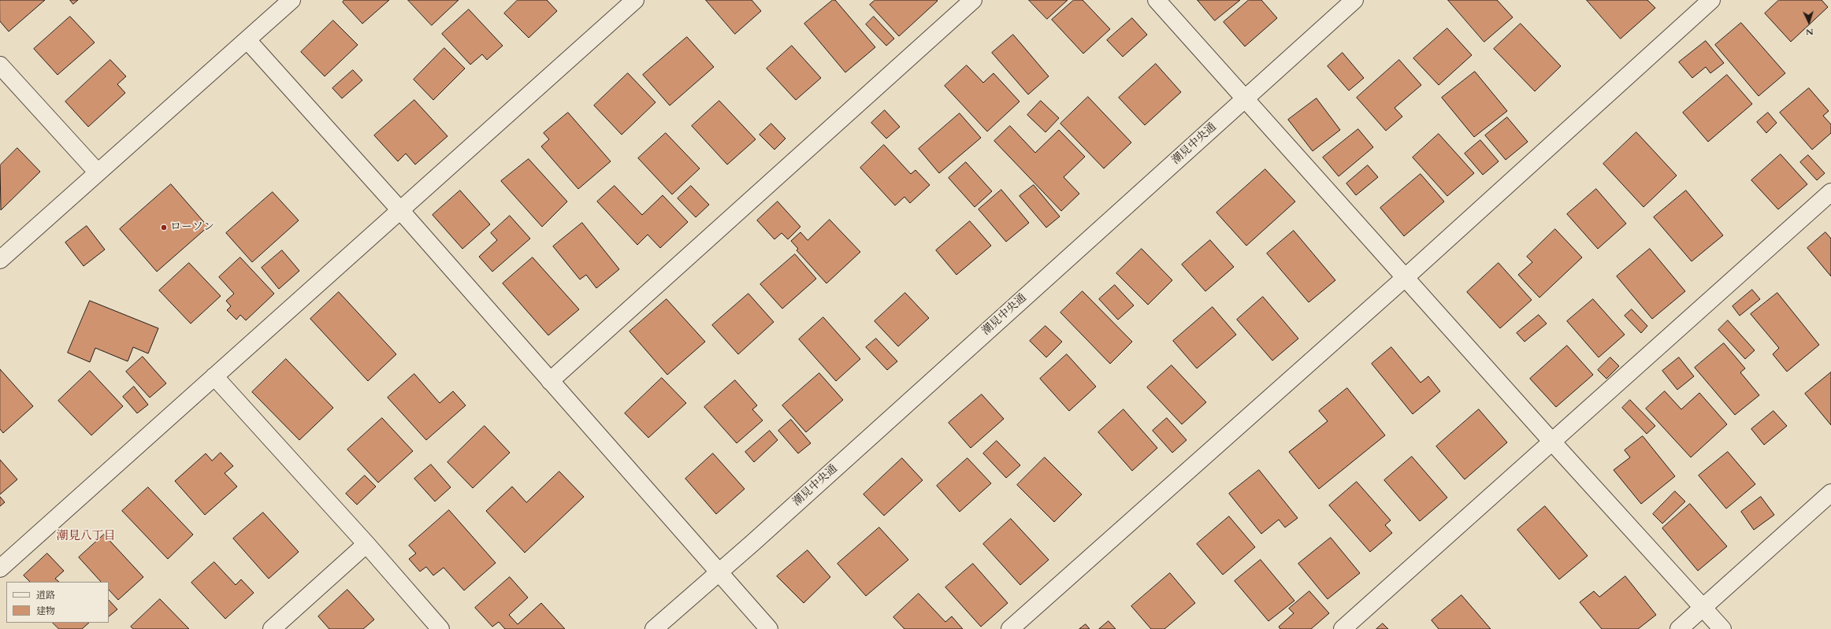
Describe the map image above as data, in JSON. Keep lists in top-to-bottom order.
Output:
{
  "streets": {
    "street": ["潮見中央通"]
  },
  "districts": ["潮見八丁目"],
  "places": ["ローソン"],
  "legend": ["道路", "建物"],
  "north": "bottom"
}
